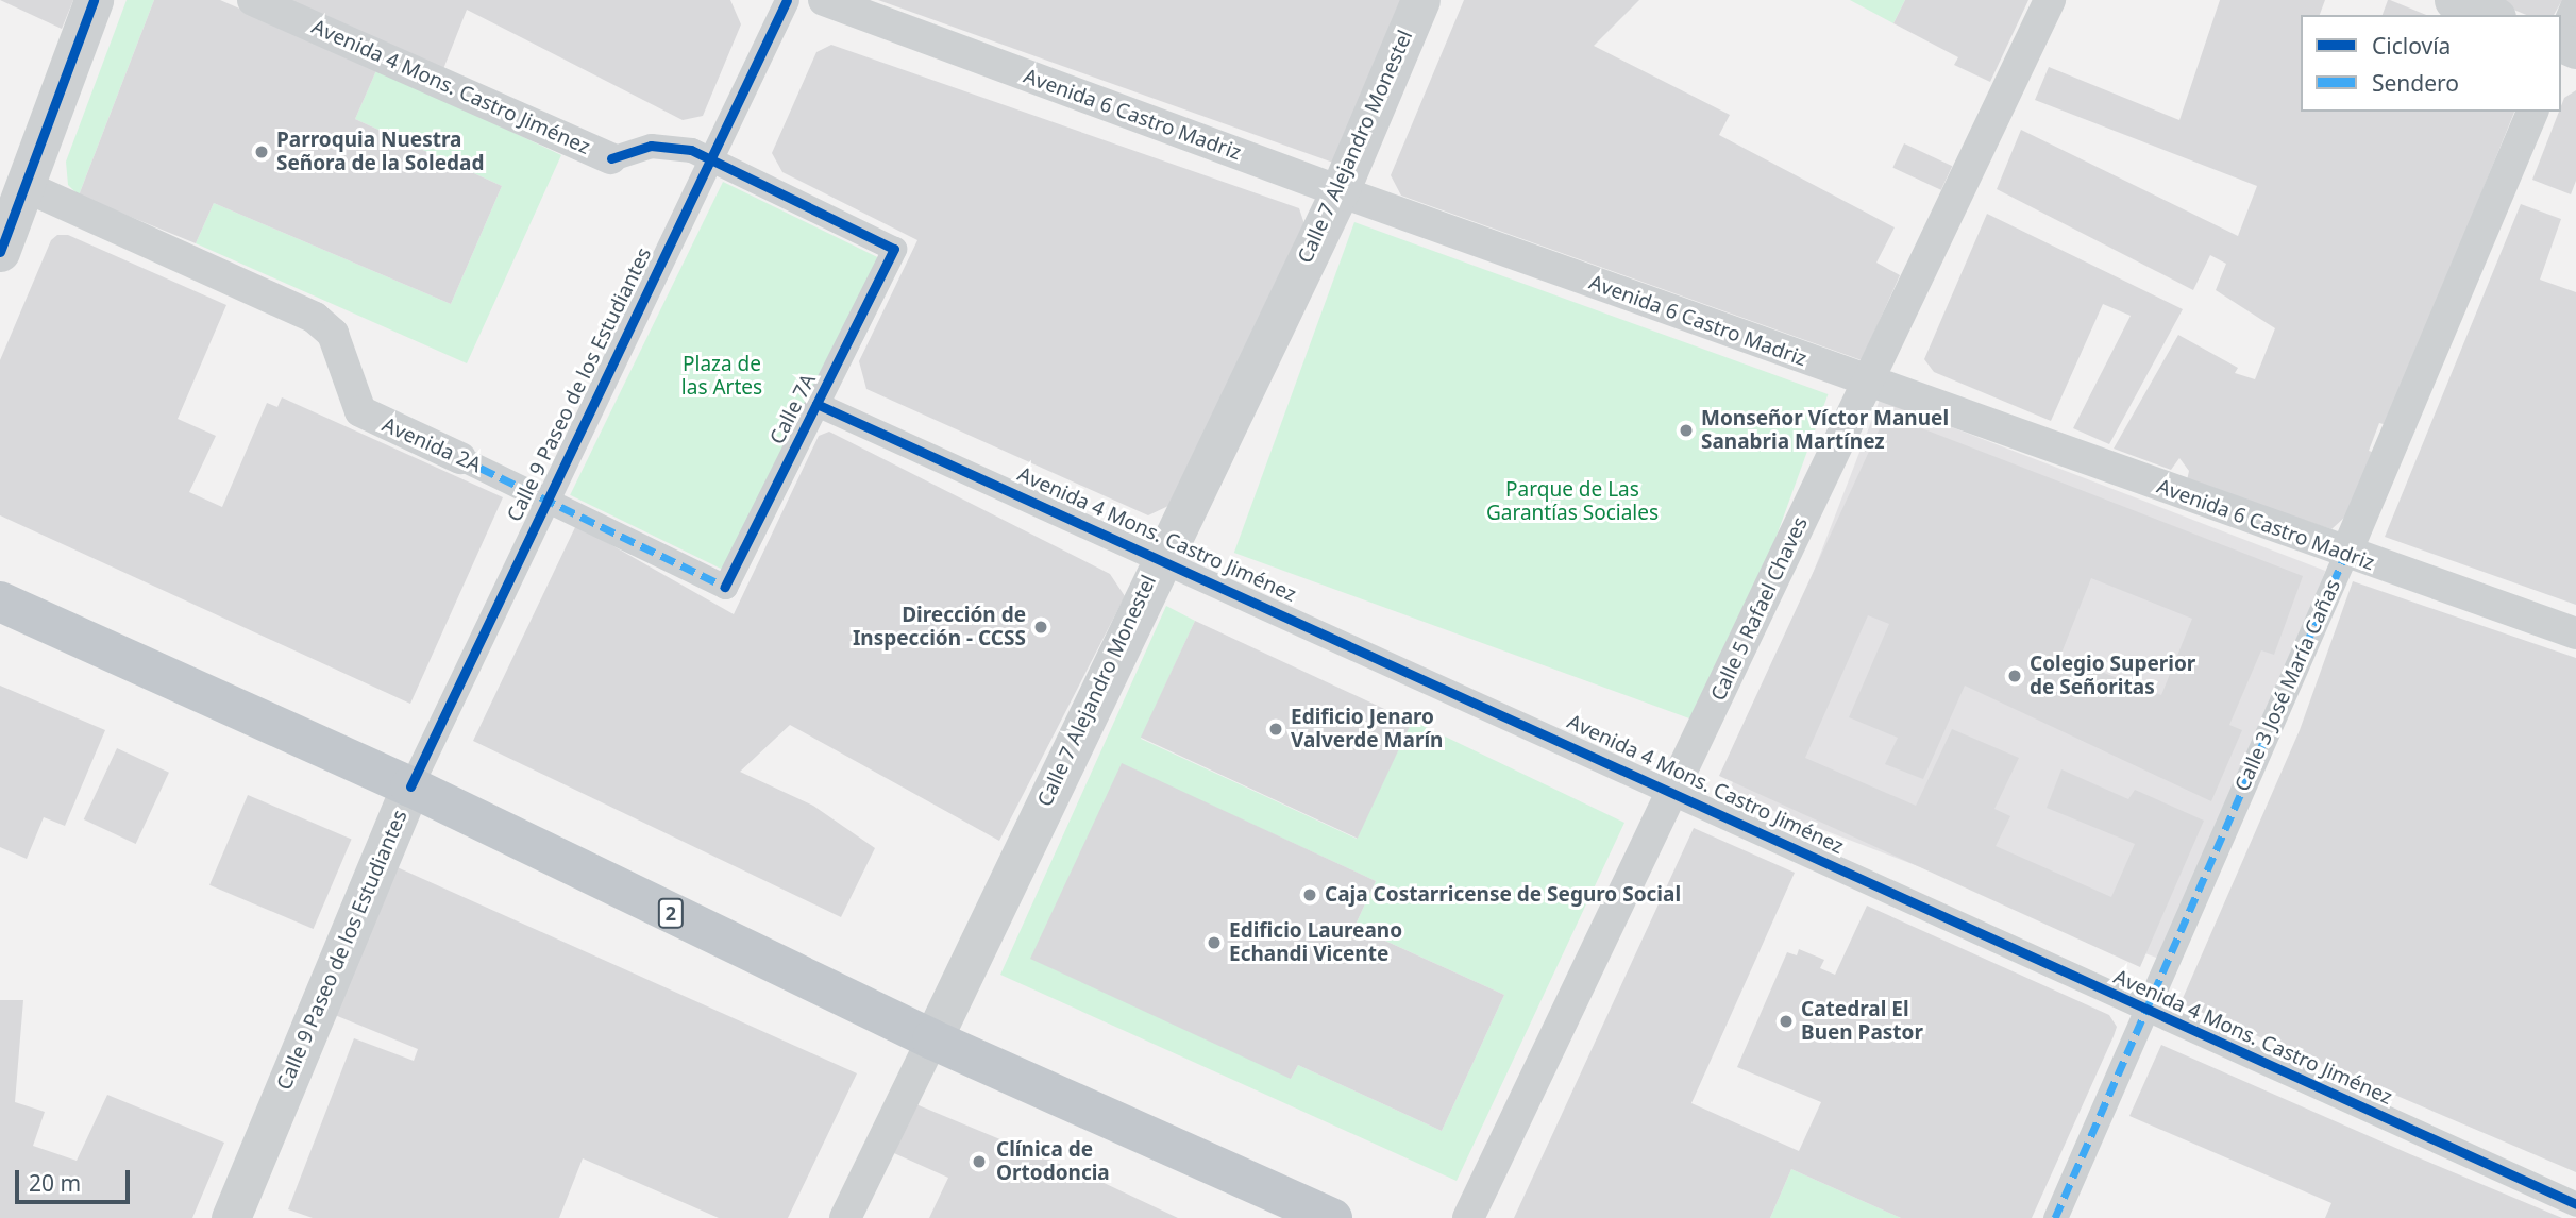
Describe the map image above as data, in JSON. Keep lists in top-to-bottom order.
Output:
{
  "streets": {
    "highway": ["2"],
    "street": [
      "Avenida 4 Mons. Castro Jiménez",
      "Avenida 6 Castro Madriz",
      "Calle 7 Alejandro Monestel",
      "Calle 9 Paseo de los Estudiantes",
      "Calle 7A",
      "Avenida 2A",
      "Calle 5 Rafael Chaves",
      "Calle 3 José María Cañas"
    ]
  },
  "crossings": [
    ["Avenida 4 Mons. Castro Jiménez", "Calle 7 Alejandro Monestel"],
    ["Avenida 4 Mons. Castro Jiménez", "Calle 9 Paseo de los Estudiantes"],
    ["Avenida 4 Mons. Castro Jiménez", "Calle 7A"],
    ["Avenida 4 Mons. Castro Jiménez", "Calle 5 Rafael Chaves"],
    ["Avenida 4 Mons. Castro Jiménez", "Calle 3 José María Cañas"],
    ["Avenida 6 Castro Madriz", "Calle 7 Alejandro Monestel"],
    ["Avenida 6 Castro Madriz", "Calle 5 Rafael Chaves"],
    ["Avenida 6 Castro Madriz", "Calle 3 José María Cañas"],
    ["Calle 7 Alejandro Monestel", "2"],
    ["Calle 9 Paseo de los Estudiantes", "Avenida 2A"],
    ["Calle 9 Paseo de los Estudiantes", "2"],
    ["Calle 7A", "Avenida 2A"]
  ],
  "parks": ["Plaza de las Artes", "Parque de Las Garantías Sociales"],
  "places": [
    "Parroquia Nuestra Señora de la Soledad",
    "Monseñor Víctor Manuel Sanabria Martínez",
    "Dirección de Inspección - CCSS",
    "Colegio Superior de Señoritas",
    "Edificio Jenaro Valverde Marín",
    "Caja Costarricense de Seguro Social",
    "Edificio Laureano Echandi Vicente",
    "Catedral El Buen Pastor",
    "Clínica de Ortodoncia"
  ],
  "legend": ["Ciclovía", "Sendero"],
  "scale_bar": "20 m"
}
